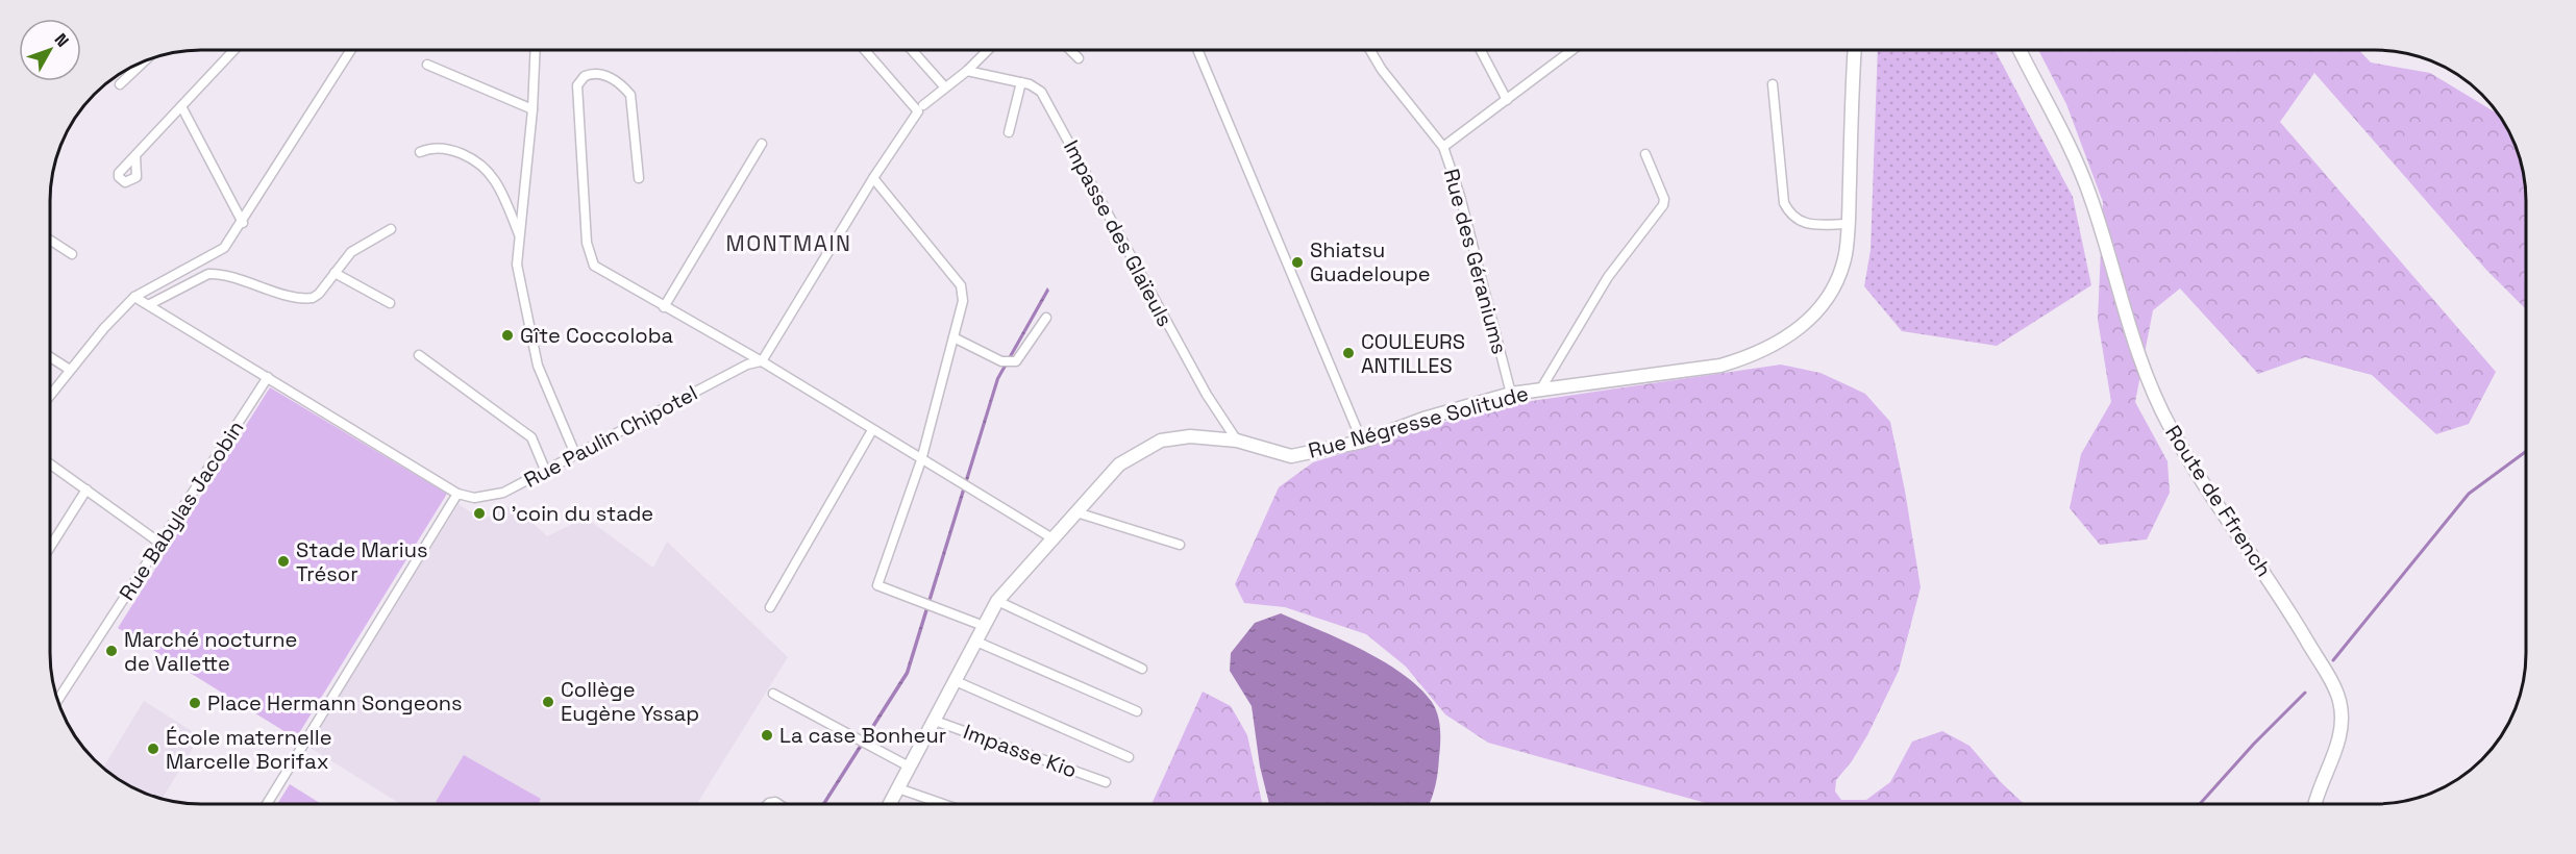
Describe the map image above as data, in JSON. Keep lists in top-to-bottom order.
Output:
{
  "streets": {
    "street": [
      "Impasse des Glaïeuls",
      "Rue des Géraniums",
      "Rue Négresse Solitude",
      "Rue Paulin Chipotel",
      "Route de Ffrench",
      "Rue Babylas Jacobin",
      "Impasse Kio"
    ]
  },
  "crossings": [
    ["Impasse des Glaïeuls", "Rue Négresse Solitude"],
    ["Rue des Géraniums", "Rue Négresse Solitude"],
    ["Rue Négresse Solitude", "Impasse Kio"],
    ["Rue Paulin Chipotel", "Rue Babylas Jacobin"]
  ],
  "districts": ["MONTMAIN"],
  "places": [
    "Shiatsu Guadeloupe",
    "Gîte Coccoloba",
    "COULEURS ANTILLES",
    "O 'coin du stade",
    "Stade Marius Trésor",
    "Marché nocturne de Vallette",
    "Collège Eugène Yssap",
    "Place Hermann Songeons",
    "La case Bonheur",
    "École maternelle Marcelle Borifax"
  ],
  "north": "top right"
}
